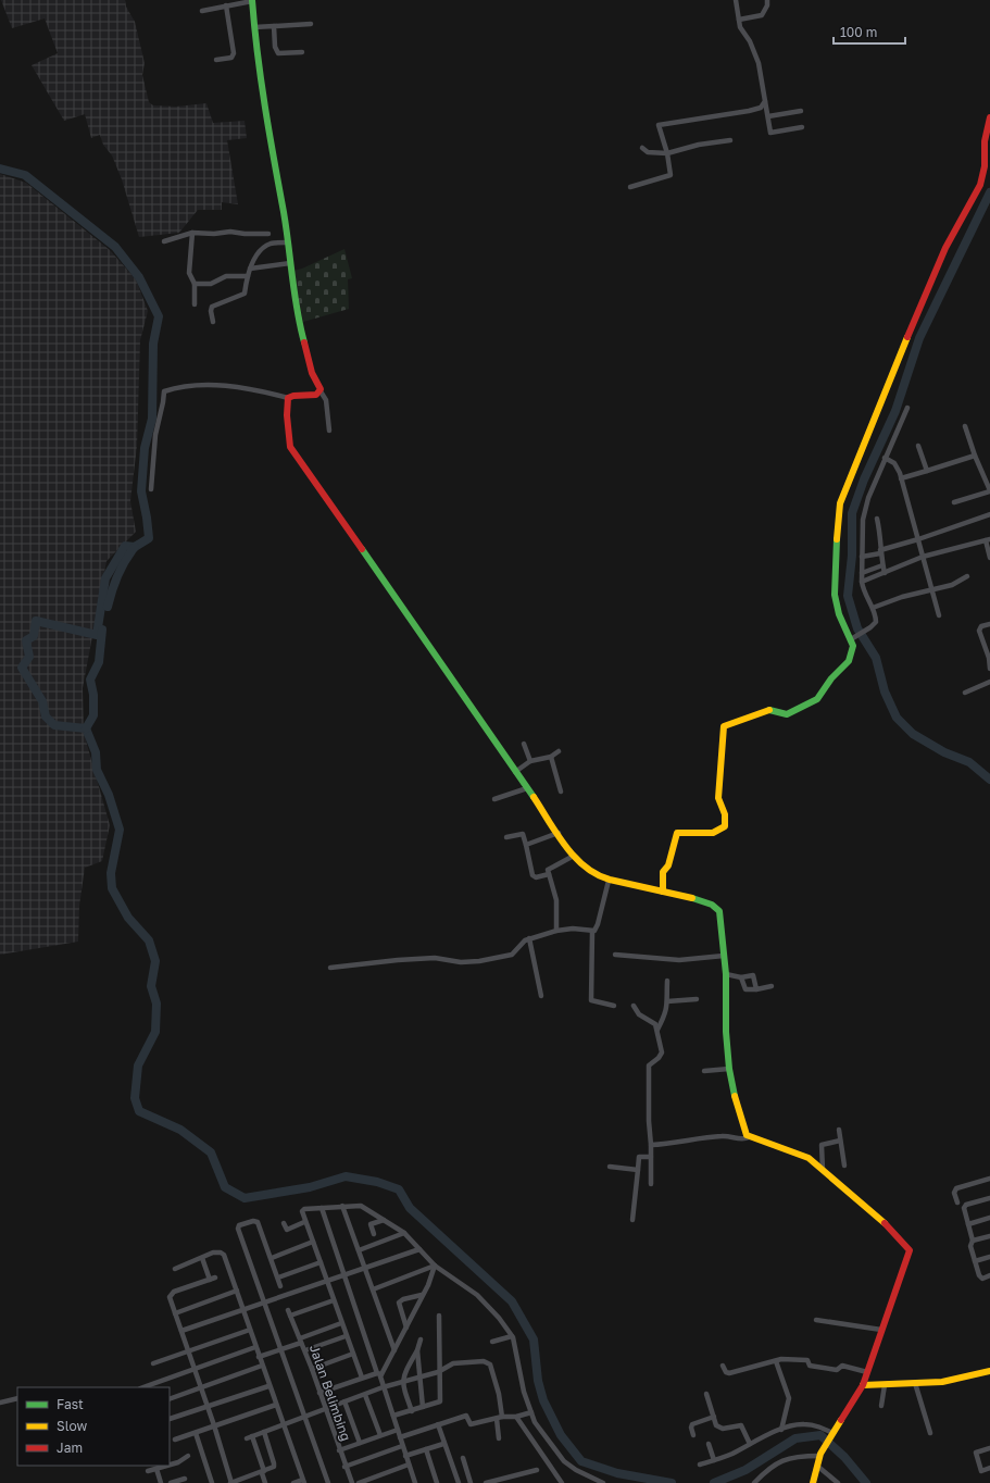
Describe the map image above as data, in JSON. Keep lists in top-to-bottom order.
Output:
{
  "streets": {
    "street": ["Jalan Belimbing"]
  },
  "legend": ["Fast", "Slow", "Jam"],
  "scale_bar": "100 m"
}
